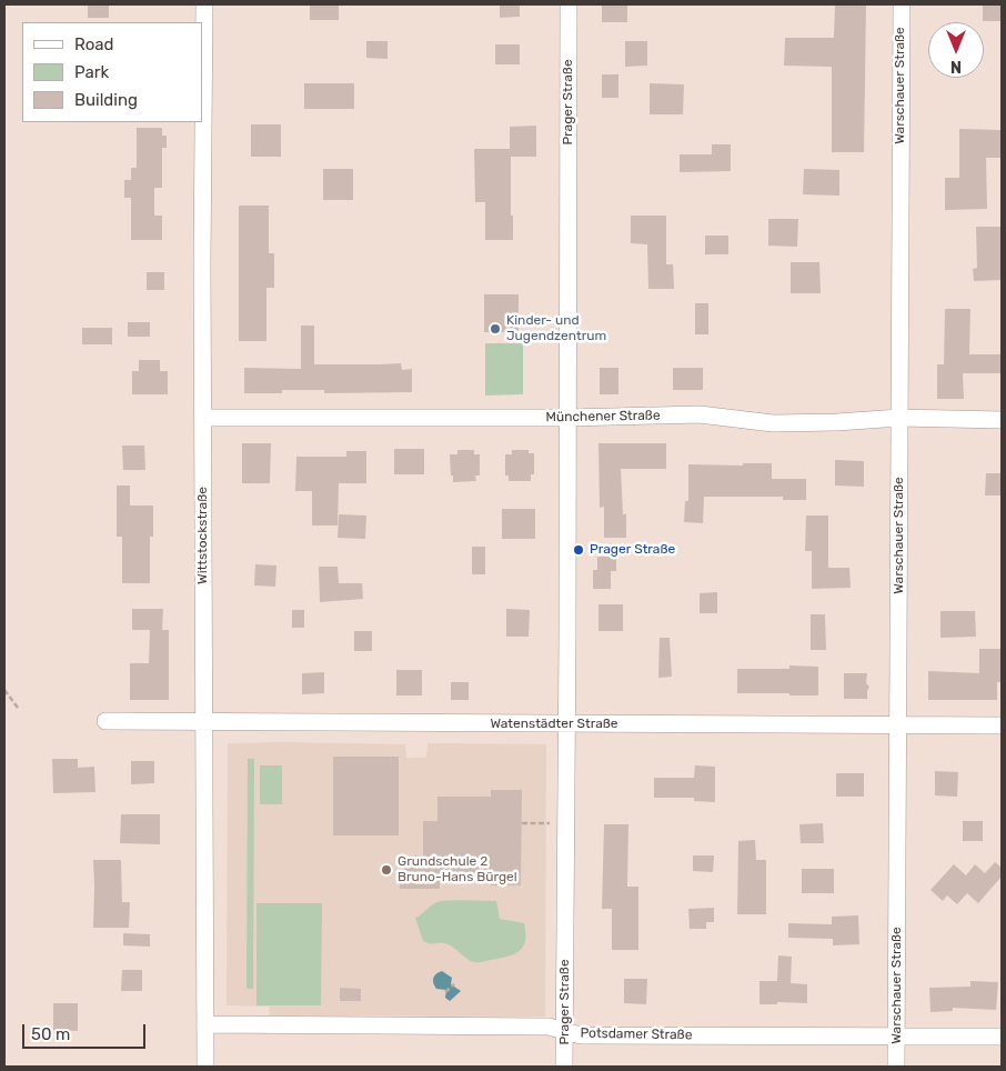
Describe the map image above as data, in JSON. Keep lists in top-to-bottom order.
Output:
{
  "streets": {
    "street": [
      "Warschauer Straße",
      "Prager Straße",
      "Münchener Straße",
      "Wittstockstraße",
      "Watenstädter Straße",
      "Potsdamer Straße"
    ]
  },
  "crossings": [
    ["Warschauer Straße", "Münchener Straße"],
    ["Warschauer Straße", "Watenstädter Straße"],
    ["Warschauer Straße", "Potsdamer Straße"],
    ["Prager Straße", "Münchener Straße"],
    ["Prager Straße", "Watenstädter Straße"],
    ["Prager Straße", "Potsdamer Straße"],
    ["Münchener Straße", "Wittstockstraße"],
    ["Wittstockstraße", "Watenstädter Straße"],
    ["Wittstockstraße", "Potsdamer Straße"]
  ],
  "places": ["Kinder- und Jugendzentrum", "Prager Straße", "Grundschule 2 Bruno-Hans Bürgel"],
  "legend": ["Road", "Park", "Building"],
  "scale_bar": "50 m",
  "north": "bottom"
}
